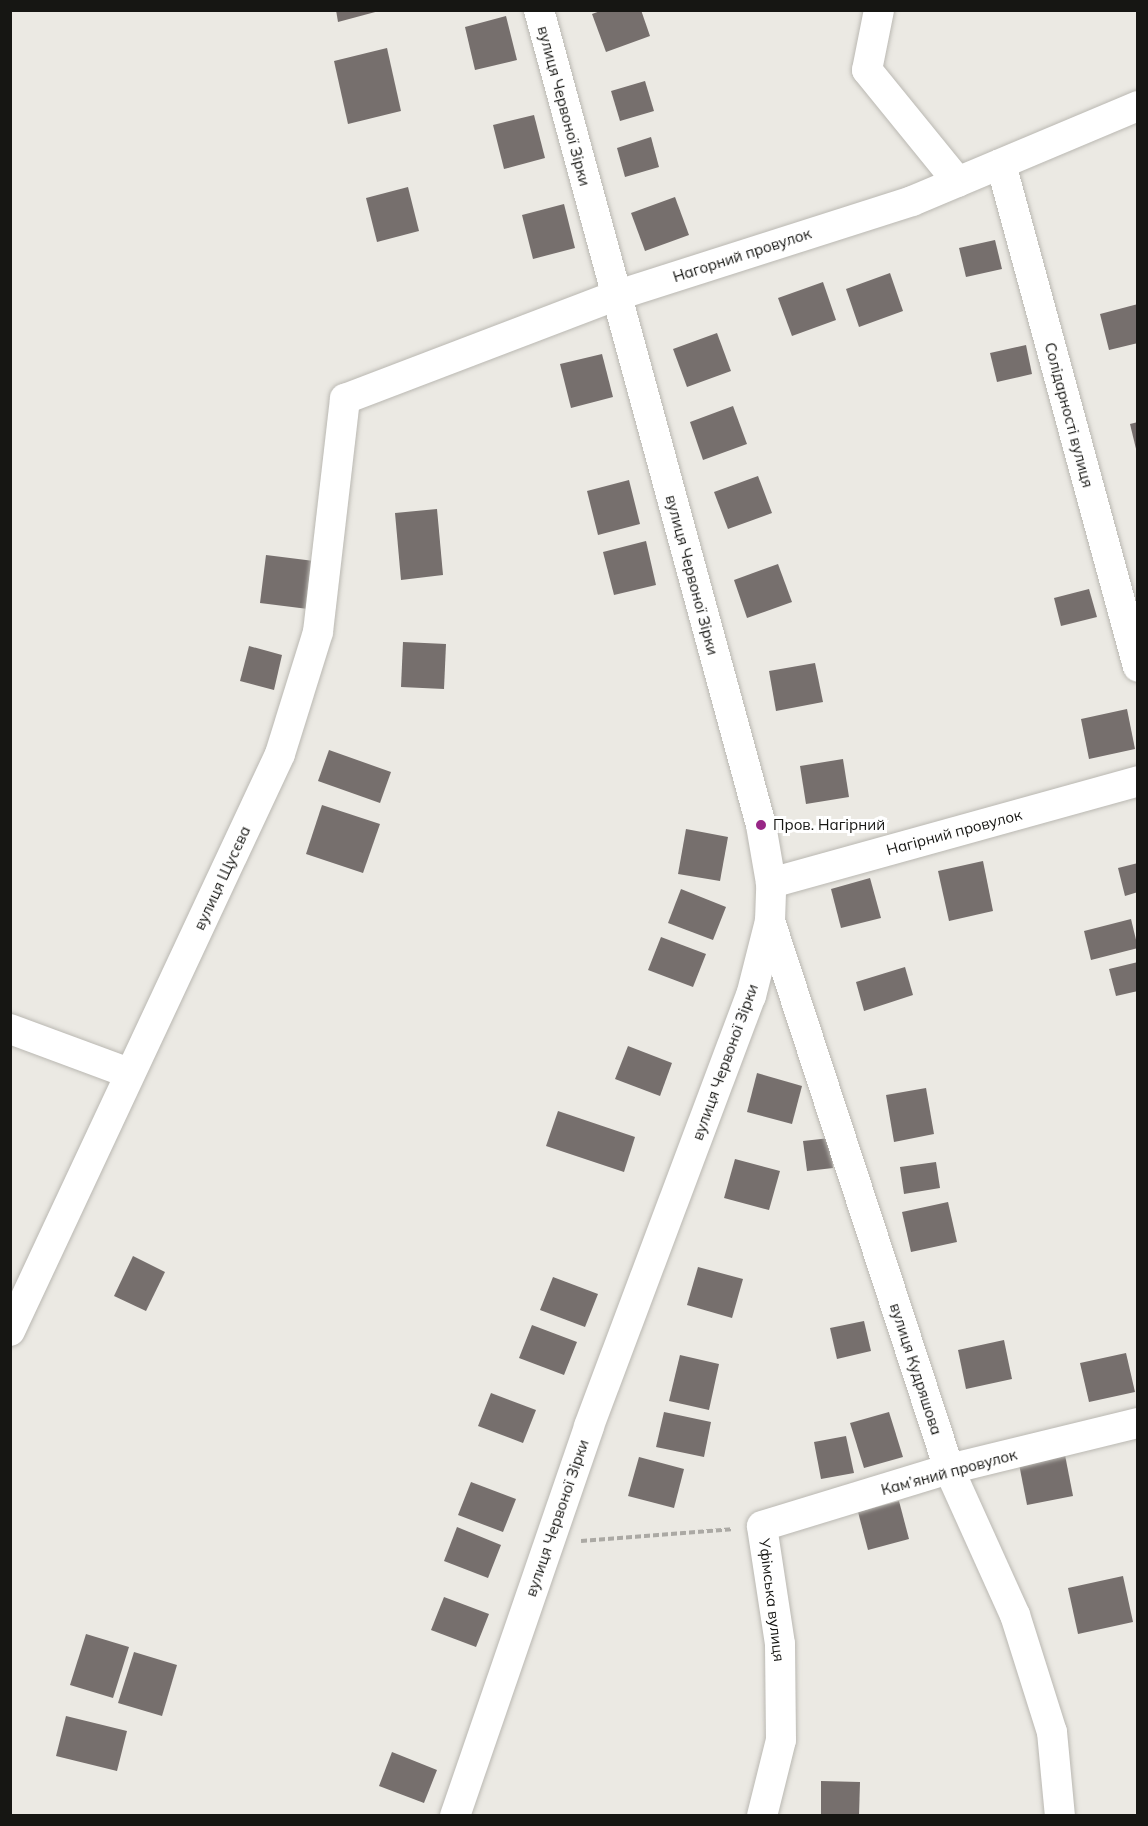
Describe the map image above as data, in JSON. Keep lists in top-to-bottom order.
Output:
{
  "streets": {
    "street": [
      "вулиця Червоної Зірки",
      "Нагорний провулок",
      "Солідарності вулиця",
      "Нагірний провулок",
      "вулиця Щусєва",
      "вулиця Кудряшова",
      "Кам’яний провулок",
      "Уфімська вулиця"
    ]
  },
  "crossings": [
    ["вулиця Червоної Зірки", "Нагорний провулок"],
    ["вулиця Червоної Зірки", "Нагірний провулок"],
    ["вулиця Червоної Зірки", "вулиця Кудряшова"],
    ["Нагорний провулок", "Солідарності вулиця"],
    ["Нагорний провулок", "вулиця Щусєва"],
    ["вулиця Кудряшова", "Кам’яний провулок"],
    ["Кам’яний провулок", "Уфімська вулиця"]
  ],
  "places": ["Пров. Нагірний"]
}
